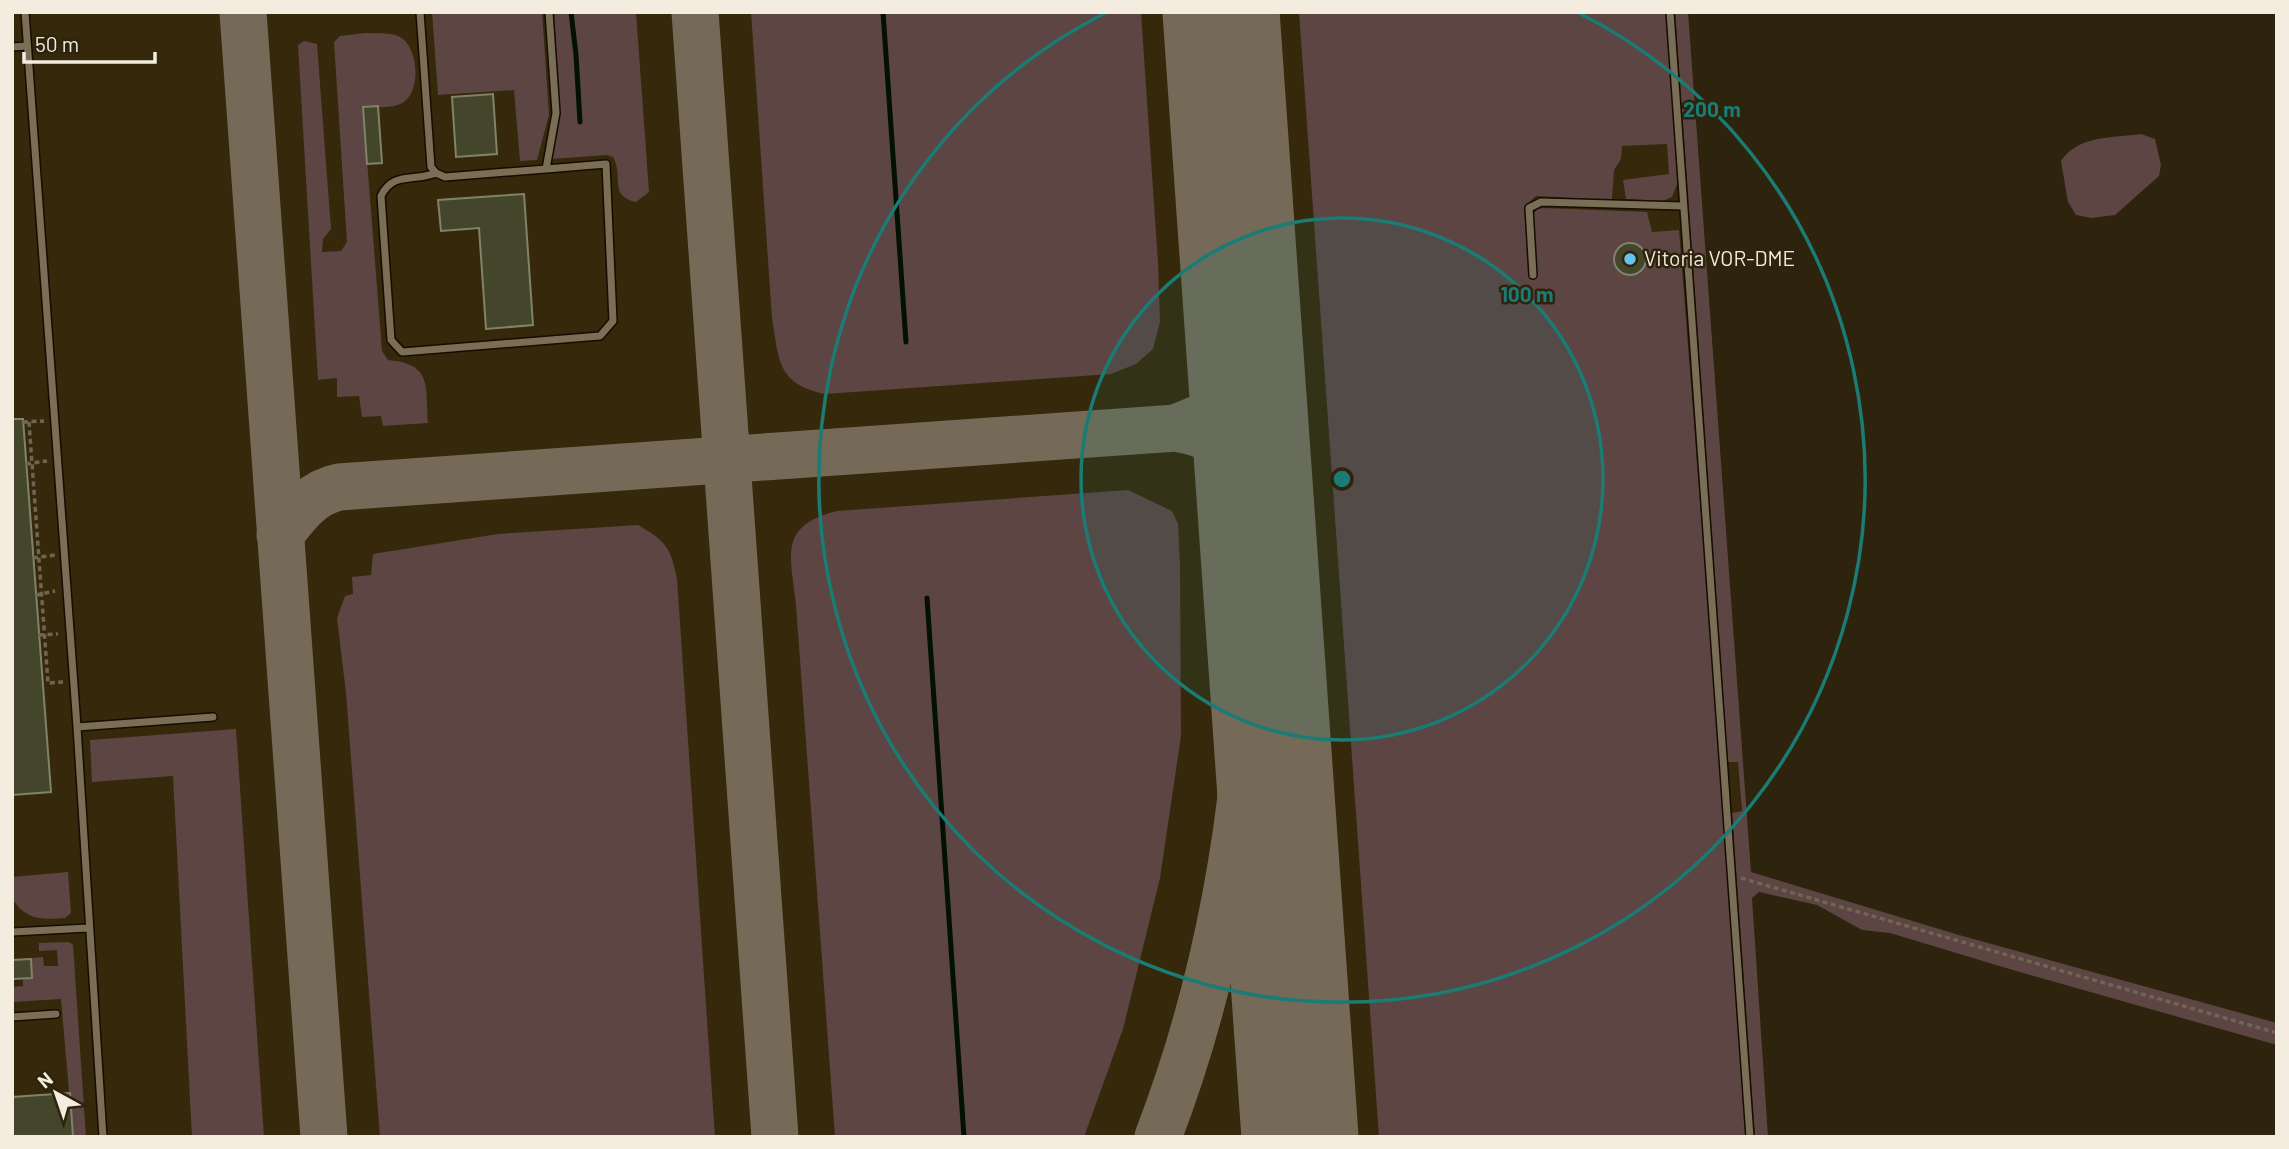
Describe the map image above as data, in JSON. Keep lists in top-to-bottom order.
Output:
{
  "places": ["Vitoria VOR-DME"],
  "scale_bar": "50 m",
  "north": "top left",
  "rings": ["200 m", "100 m"]
}
